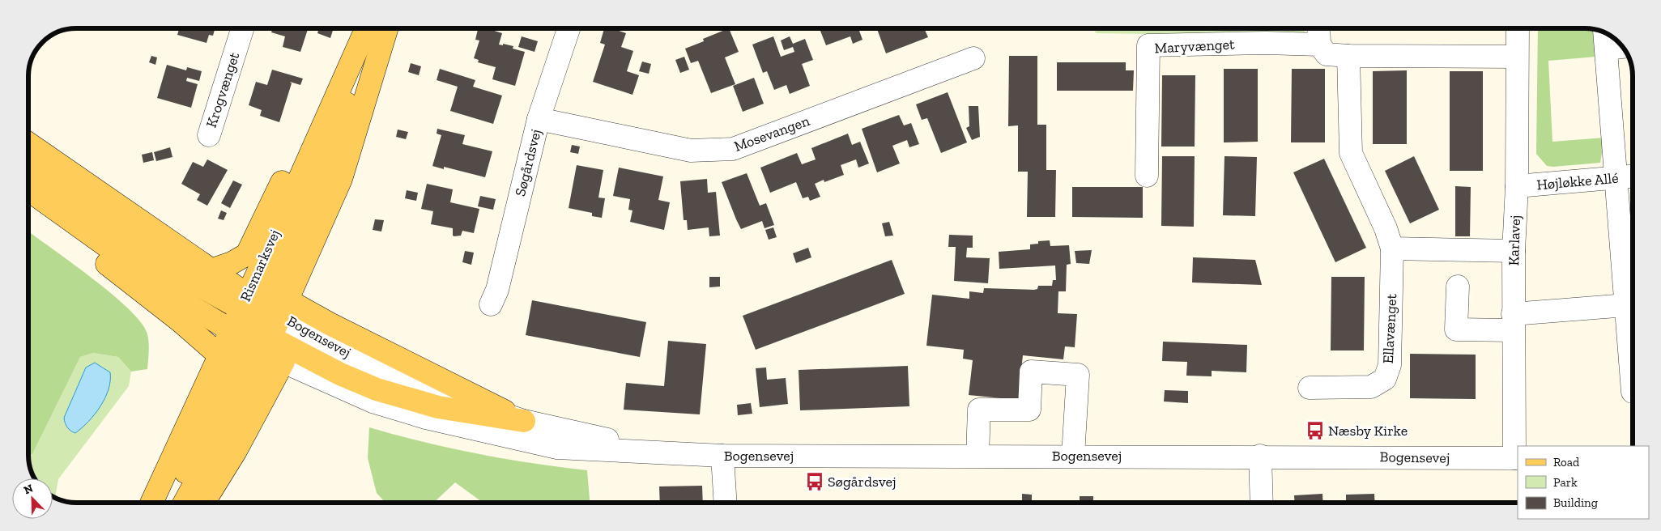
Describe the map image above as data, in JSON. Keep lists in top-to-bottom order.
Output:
{
  "streets": {
    "main road": ["Rismarksvej", "Bogensevej"],
    "street": [
      "Maryvænget",
      "Krogvænget",
      "Mosevangen",
      "Søgårdsvej",
      "Højløkke Allé",
      "Karlavej",
      "Ellavænget"
    ]
  },
  "crossings": [
    ["Mosevangen", "Søgårdsvej"],
    ["Højløkke Allé", "Karlavej"],
    ["Karlavej", "Bogensevej"],
    ["Rismarksvej", "Bogensevej"]
  ],
  "places": {
    "bus stop": ["Næsby Kirke", "Søgårdsvej"]
  },
  "legend": ["Road", "Park", "Building"],
  "north": "top left"
}
